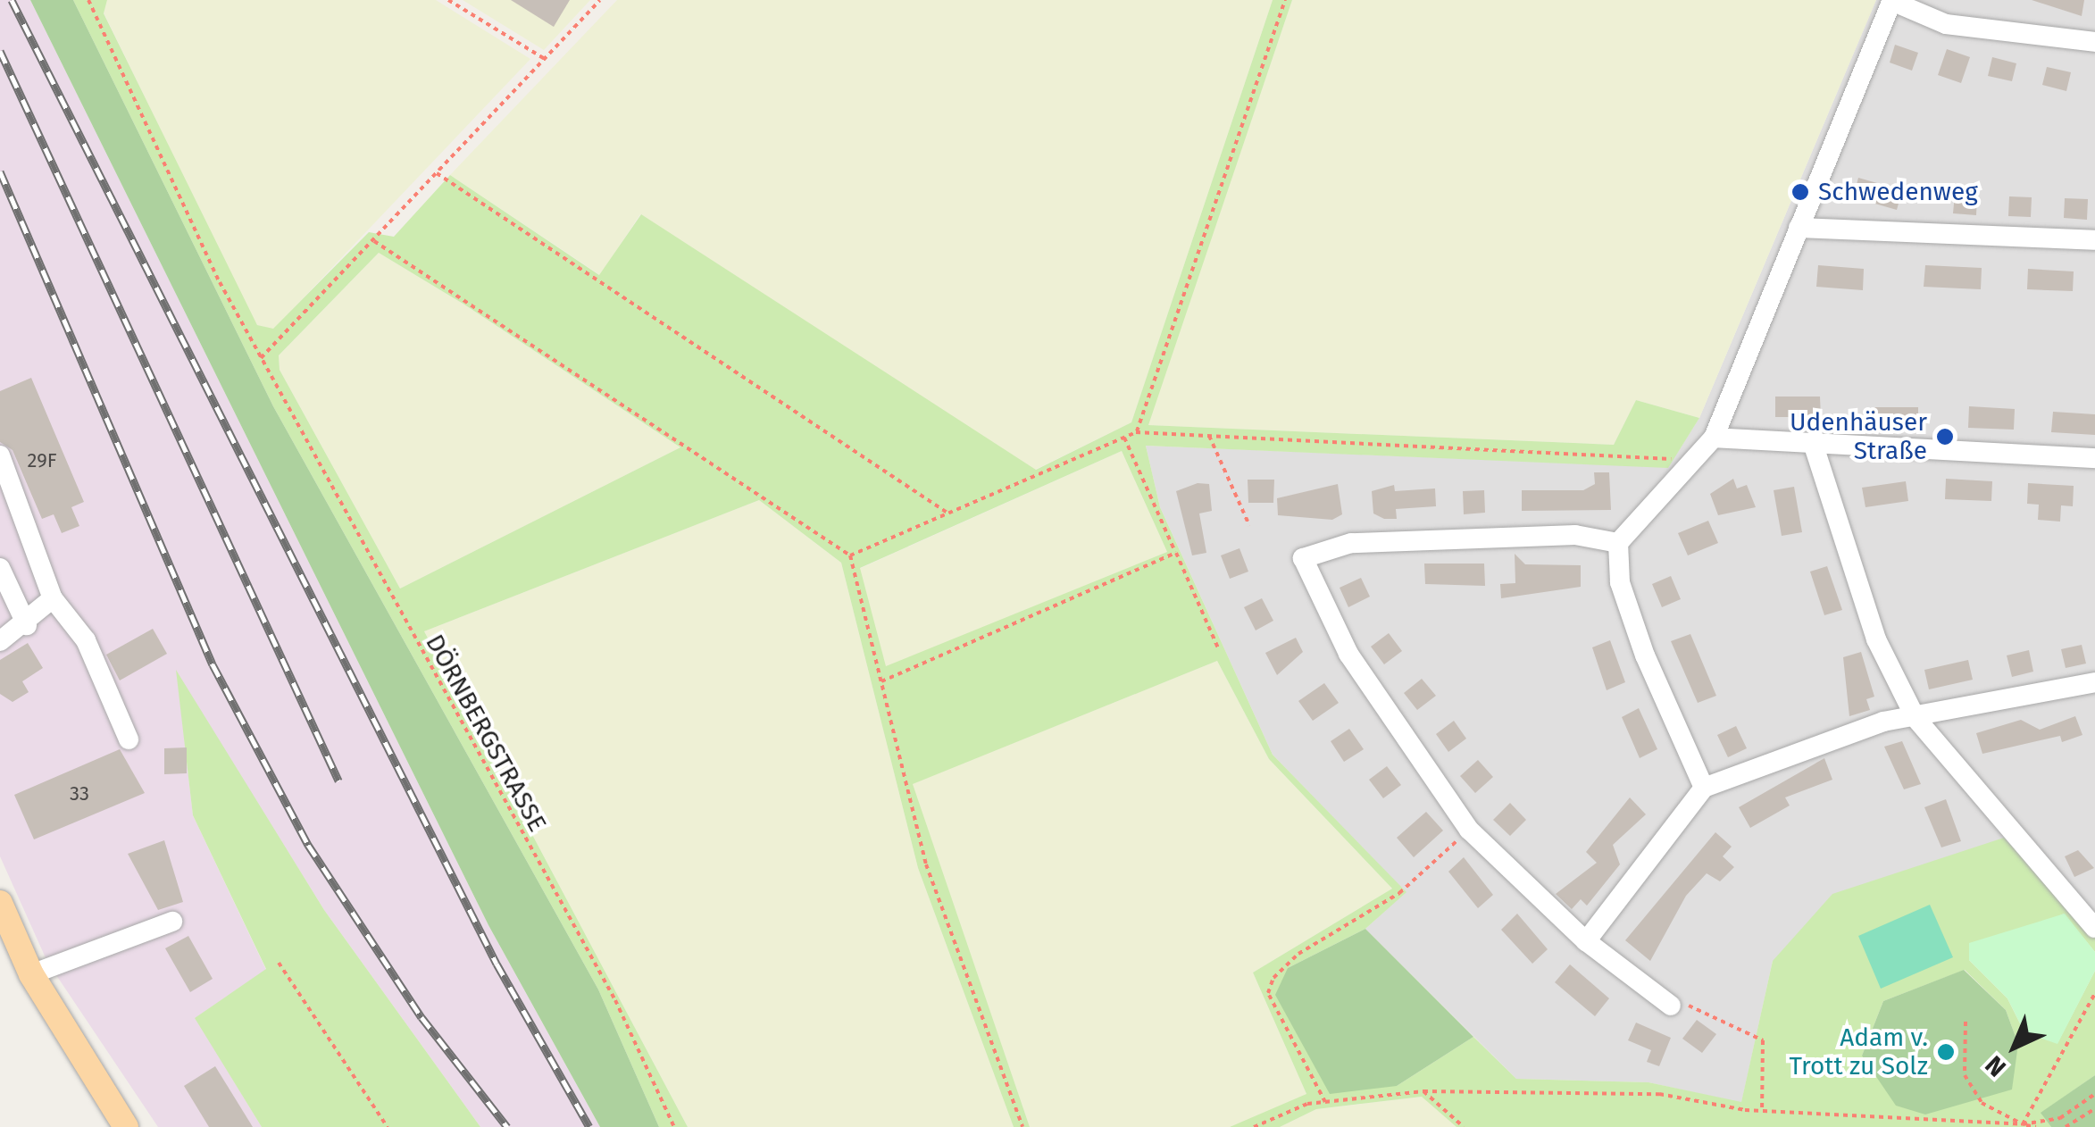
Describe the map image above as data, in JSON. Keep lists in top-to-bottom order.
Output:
{
  "streets": {
    "path": ["DÖRNBERGSTRASSE"]
  },
  "places": ["Schwedenweg", "Udenhäuser Straße", "Adam v. Trott zu Solz"],
  "house_numbers": ["29F", "33"],
  "north": "bottom left"
}
